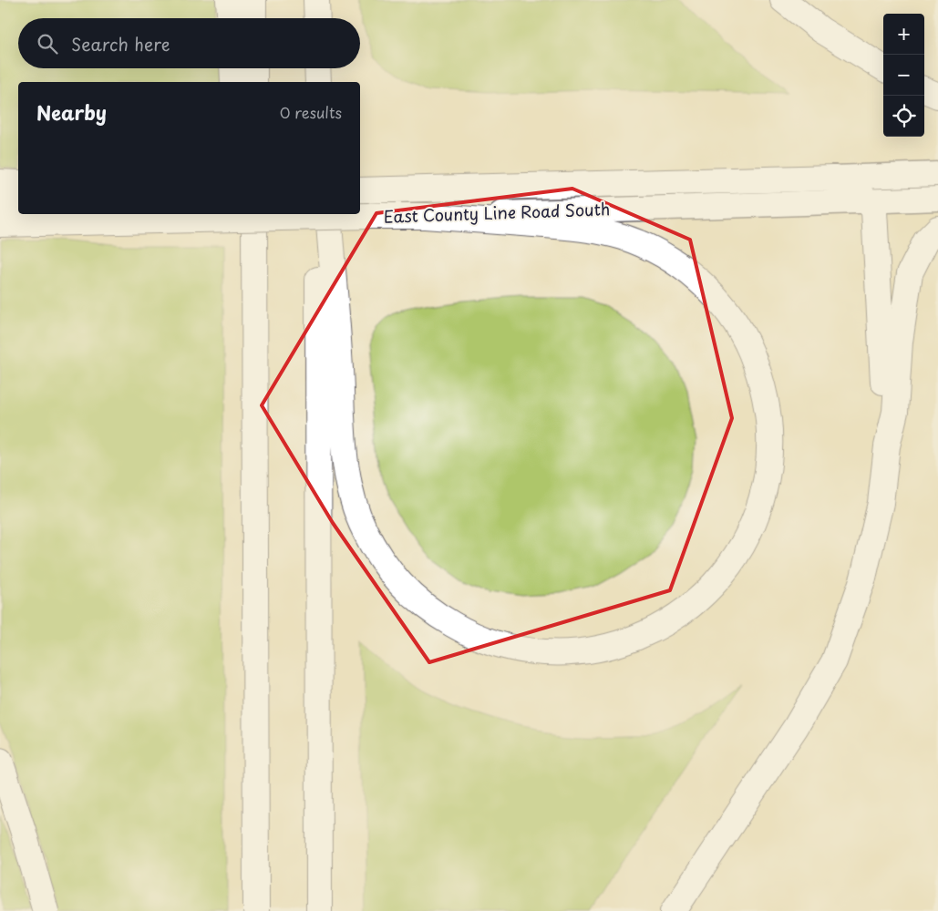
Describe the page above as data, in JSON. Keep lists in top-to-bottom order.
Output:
{
  "streets": {
    "main road": ["East County Line Road South"]
  },
  "page": {
    "map_buttons": ["+", "−"],
    "search": "Search here",
    "heading": ["Nearby", "0 results"]
  }
}
